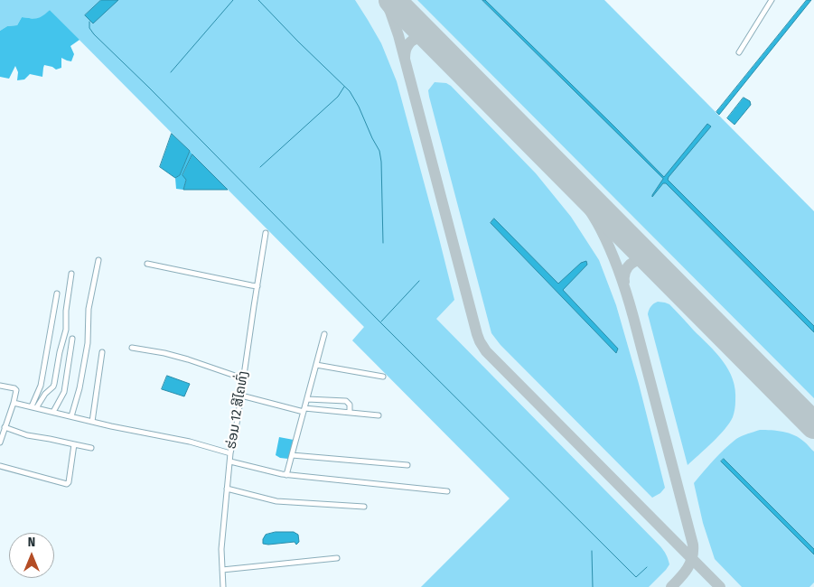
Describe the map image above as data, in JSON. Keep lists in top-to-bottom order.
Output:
{
  "streets": {
    "street": ["ຮ່ອມ 12 ສີໄຄທົ່ງ"]
  },
  "north": "top"
}
